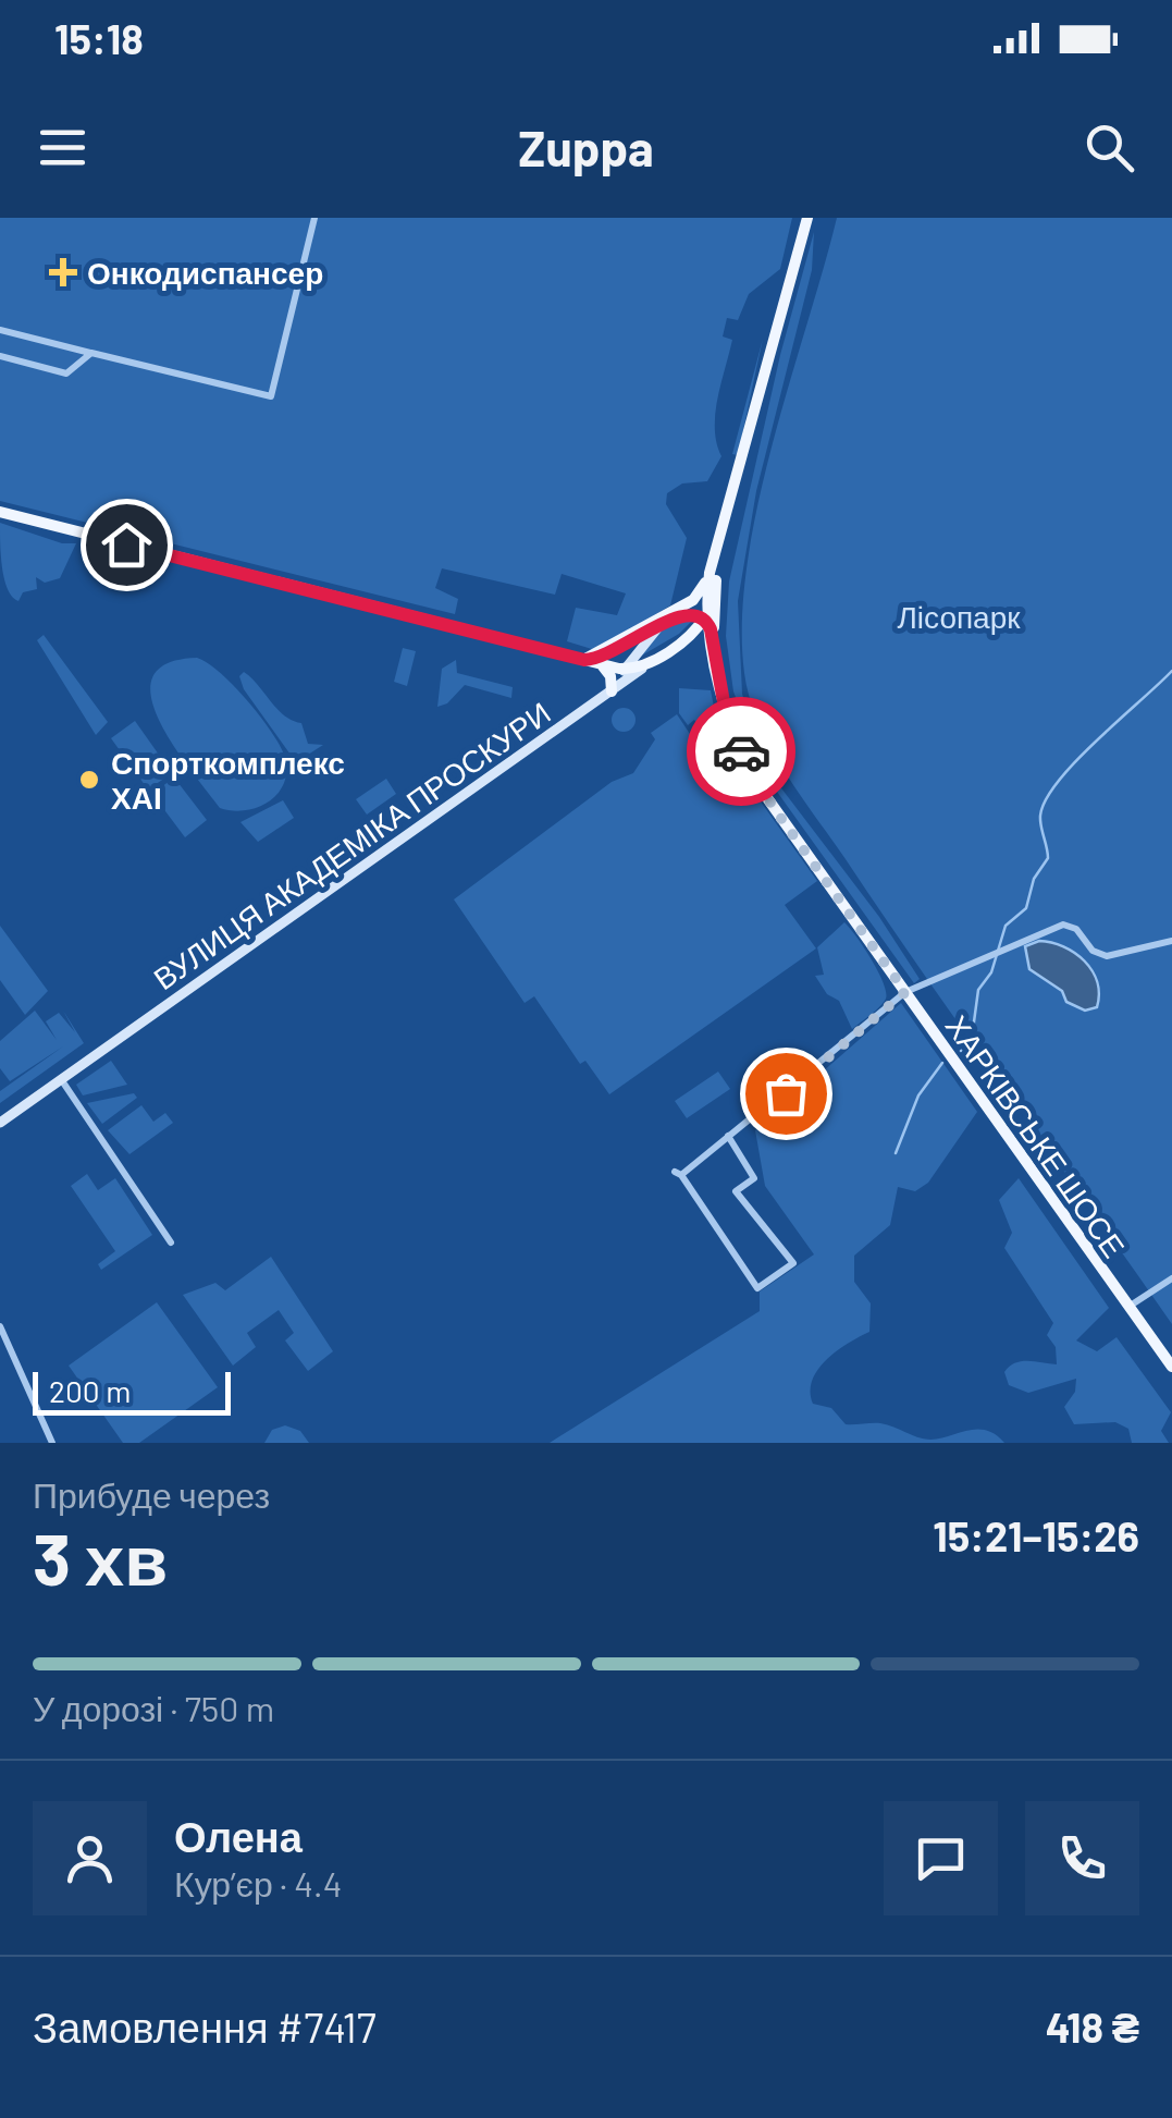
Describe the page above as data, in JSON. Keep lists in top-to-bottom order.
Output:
{
  "streets": {
    "main road": ["ВУЛИЦЯ АКАДЕМІКА ПРОСКУРИ", "ХАРКІВСЬКЕ ШОСЕ"]
  },
  "crossings": [
    ["ВУЛИЦЯ АКАДЕМІКА ПРОСКУРИ", "ХАРКІВСЬКЕ ШОСЕ"]
  ],
  "parks": ["Лісопарк"],
  "places": {
    "health": ["Онкодиспансер"],
    "other": ["Спорткомплекс ХАІ"]
  },
  "scale_bar": "200 m",
  "page": {
    "status": "15:18",
    "header": "Zuppa",
    "scale": "200 m",
    "heading": ["3 хв", "Прибуде через", "15:21–15:26"],
    "panel": [
      "Олена",
      "Кур’єр · 4.4",
      "Замовлення #7417",
      "418 ₴"
    ],
    "bar": "У дорозі · 750 m"
  }
}
